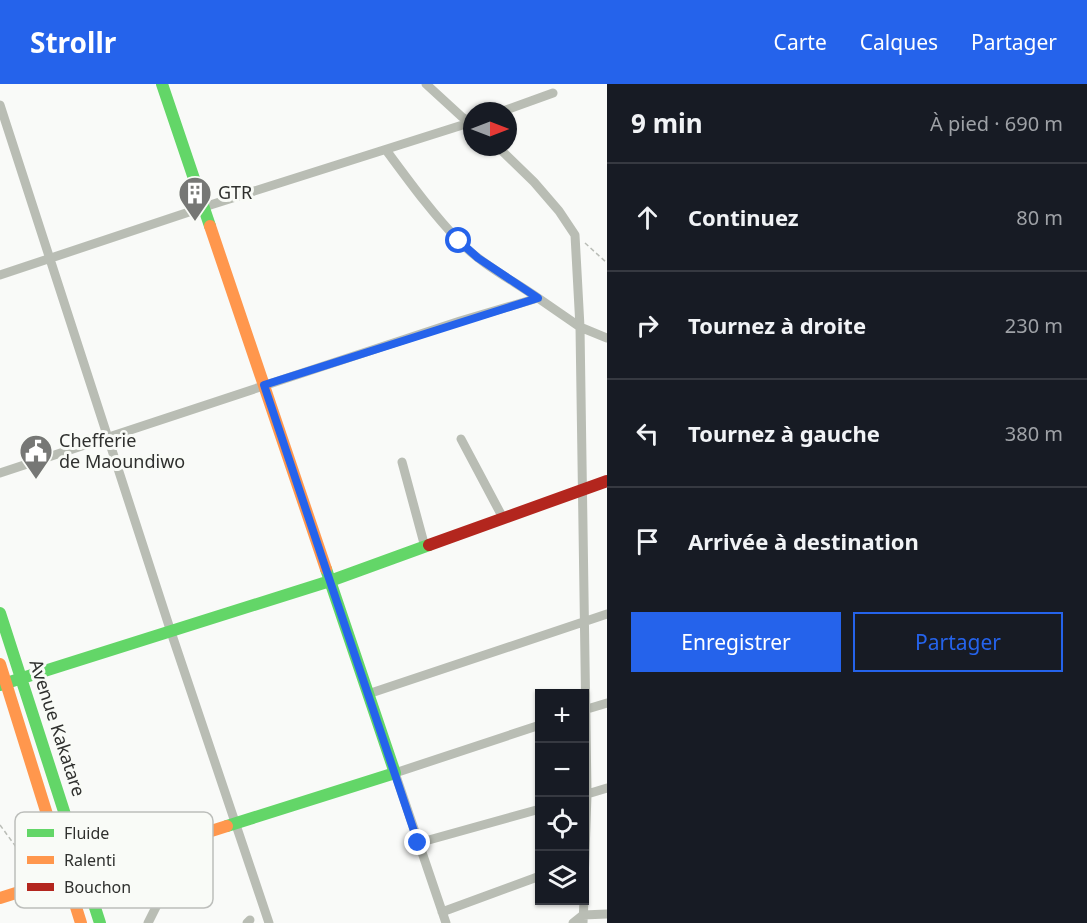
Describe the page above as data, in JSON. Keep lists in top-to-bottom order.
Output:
{
  "streets": {
    "main road": ["Avenue Kakatare"]
  },
  "places": {
    "building": ["GTR"],
    "public building": ["Chefferie de Maoundiwo"]
  },
  "legend": ["Fluide", "Ralenti", "Bouchon"],
  "north": "right",
  "page": {
    "header": "Strollr",
    "nav": ["Carte", "Calques", "Partager"],
    "heading": ["9 min", "À pied · 690 m"],
    "list": [
      ["Continuez", "80 m"],
      ["Tournez à droite", "230 m"],
      ["Tournez à gauche", "380 m"],
      "Arrivée à destination"
    ],
    "buttons": ["Enregistrer", "Partager"],
    "map_buttons": ["+", "−"]
  }
}
